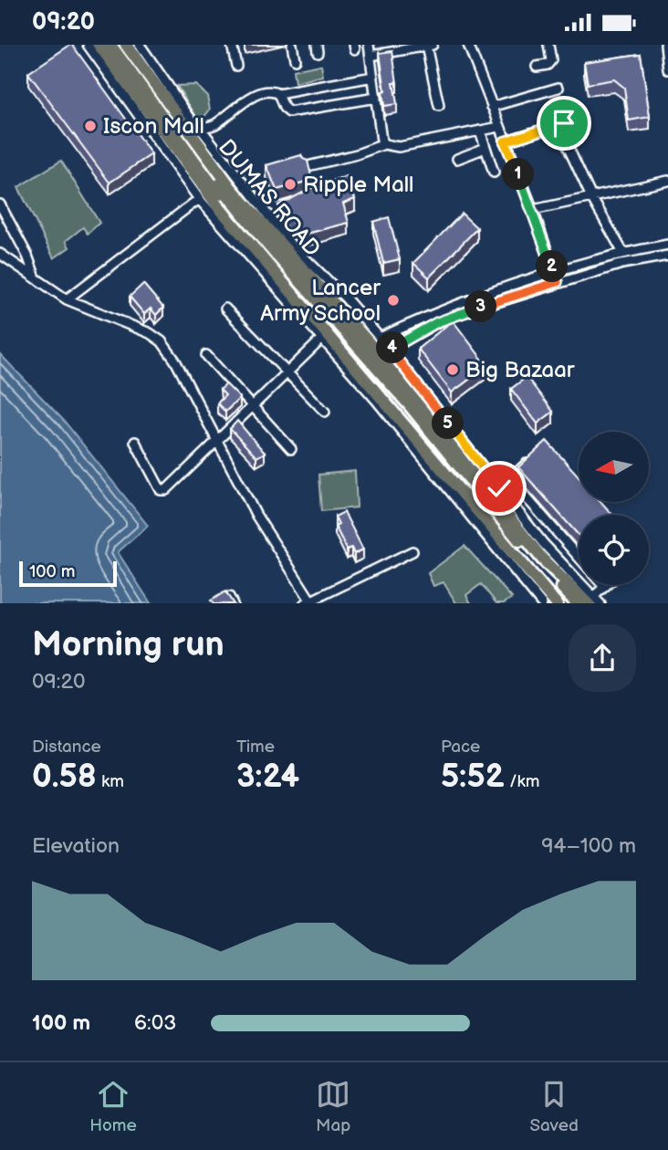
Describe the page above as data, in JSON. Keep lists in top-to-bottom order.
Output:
{
  "streets": {
    "main road": ["DUMAS ROAD"]
  },
  "places": [
    "Iscon Mall",
    "Ripple Mall",
    "Lancer Army School",
    "Big Bazaar"
  ],
  "scale_bar": "100 m",
  "north": "left",
  "page": {
    "status": "09:20",
    "pins": [
      "1",
      "2",
      "3",
      "4",
      "5"
    ],
    "scale": "100 m",
    "heading": ["Morning run", "09:20"],
    "stats": [
      ["Distance", "0.58 km"],
      ["Time", "3:24"],
      ["Pace", "5:52 /km"]
    ],
    "chart": ["Elevation", "94–100 m"],
    "list": [
      {
        "name": "100 m",
        "note": "6:03"
      }
    ],
    "tabs": ["Home", "Map", "Saved"]
  }
}
